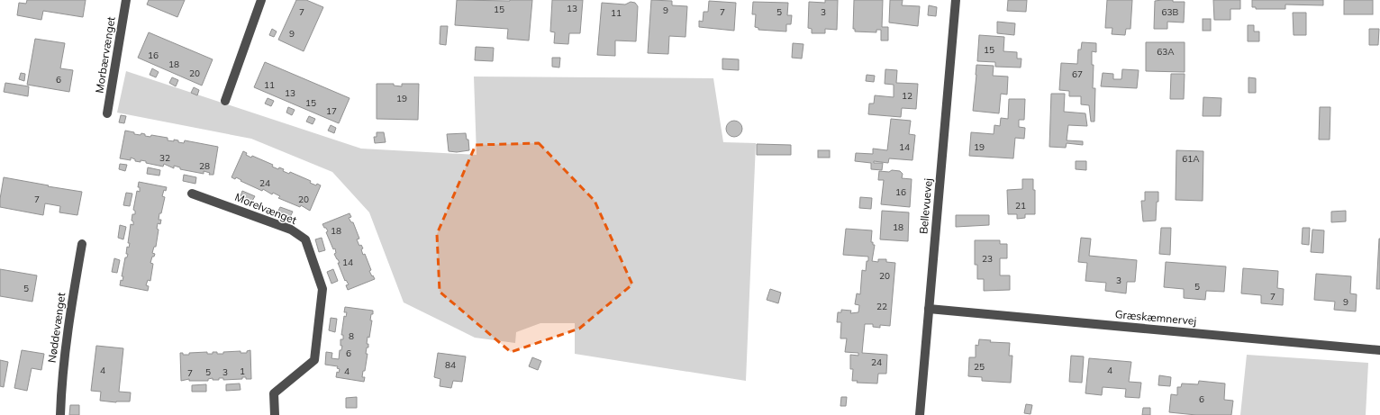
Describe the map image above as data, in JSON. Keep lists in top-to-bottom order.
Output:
{
  "streets": {
    "street": [
      "Morbærvænget",
      "Bellevuevej",
      "Morelvænget",
      "Græskæmnervej",
      "Nøddevænget"
    ]
  },
  "crossings": [
    ["Bellevuevej", "Græskæmnervej"]
  ],
  "house_numbers": [
    "13",
    "15",
    "9",
    "7",
    "7",
    "5",
    "3",
    "63B",
    "11",
    "9",
    "15",
    "63A",
    "16",
    "18",
    "20",
    "67",
    "6",
    "11",
    "13",
    "12",
    "19",
    "15",
    "17",
    "14",
    "19",
    "32",
    "61A",
    "28",
    "24",
    "16",
    "7",
    "20",
    "21",
    "18",
    "18",
    "23",
    "14",
    "20",
    "3",
    "5",
    "5",
    "7",
    "9",
    "22",
    "8",
    "6",
    "24",
    "84",
    "25",
    "4",
    "4",
    "1",
    "4",
    "5",
    "3",
    "7",
    "6"
  ]
}
